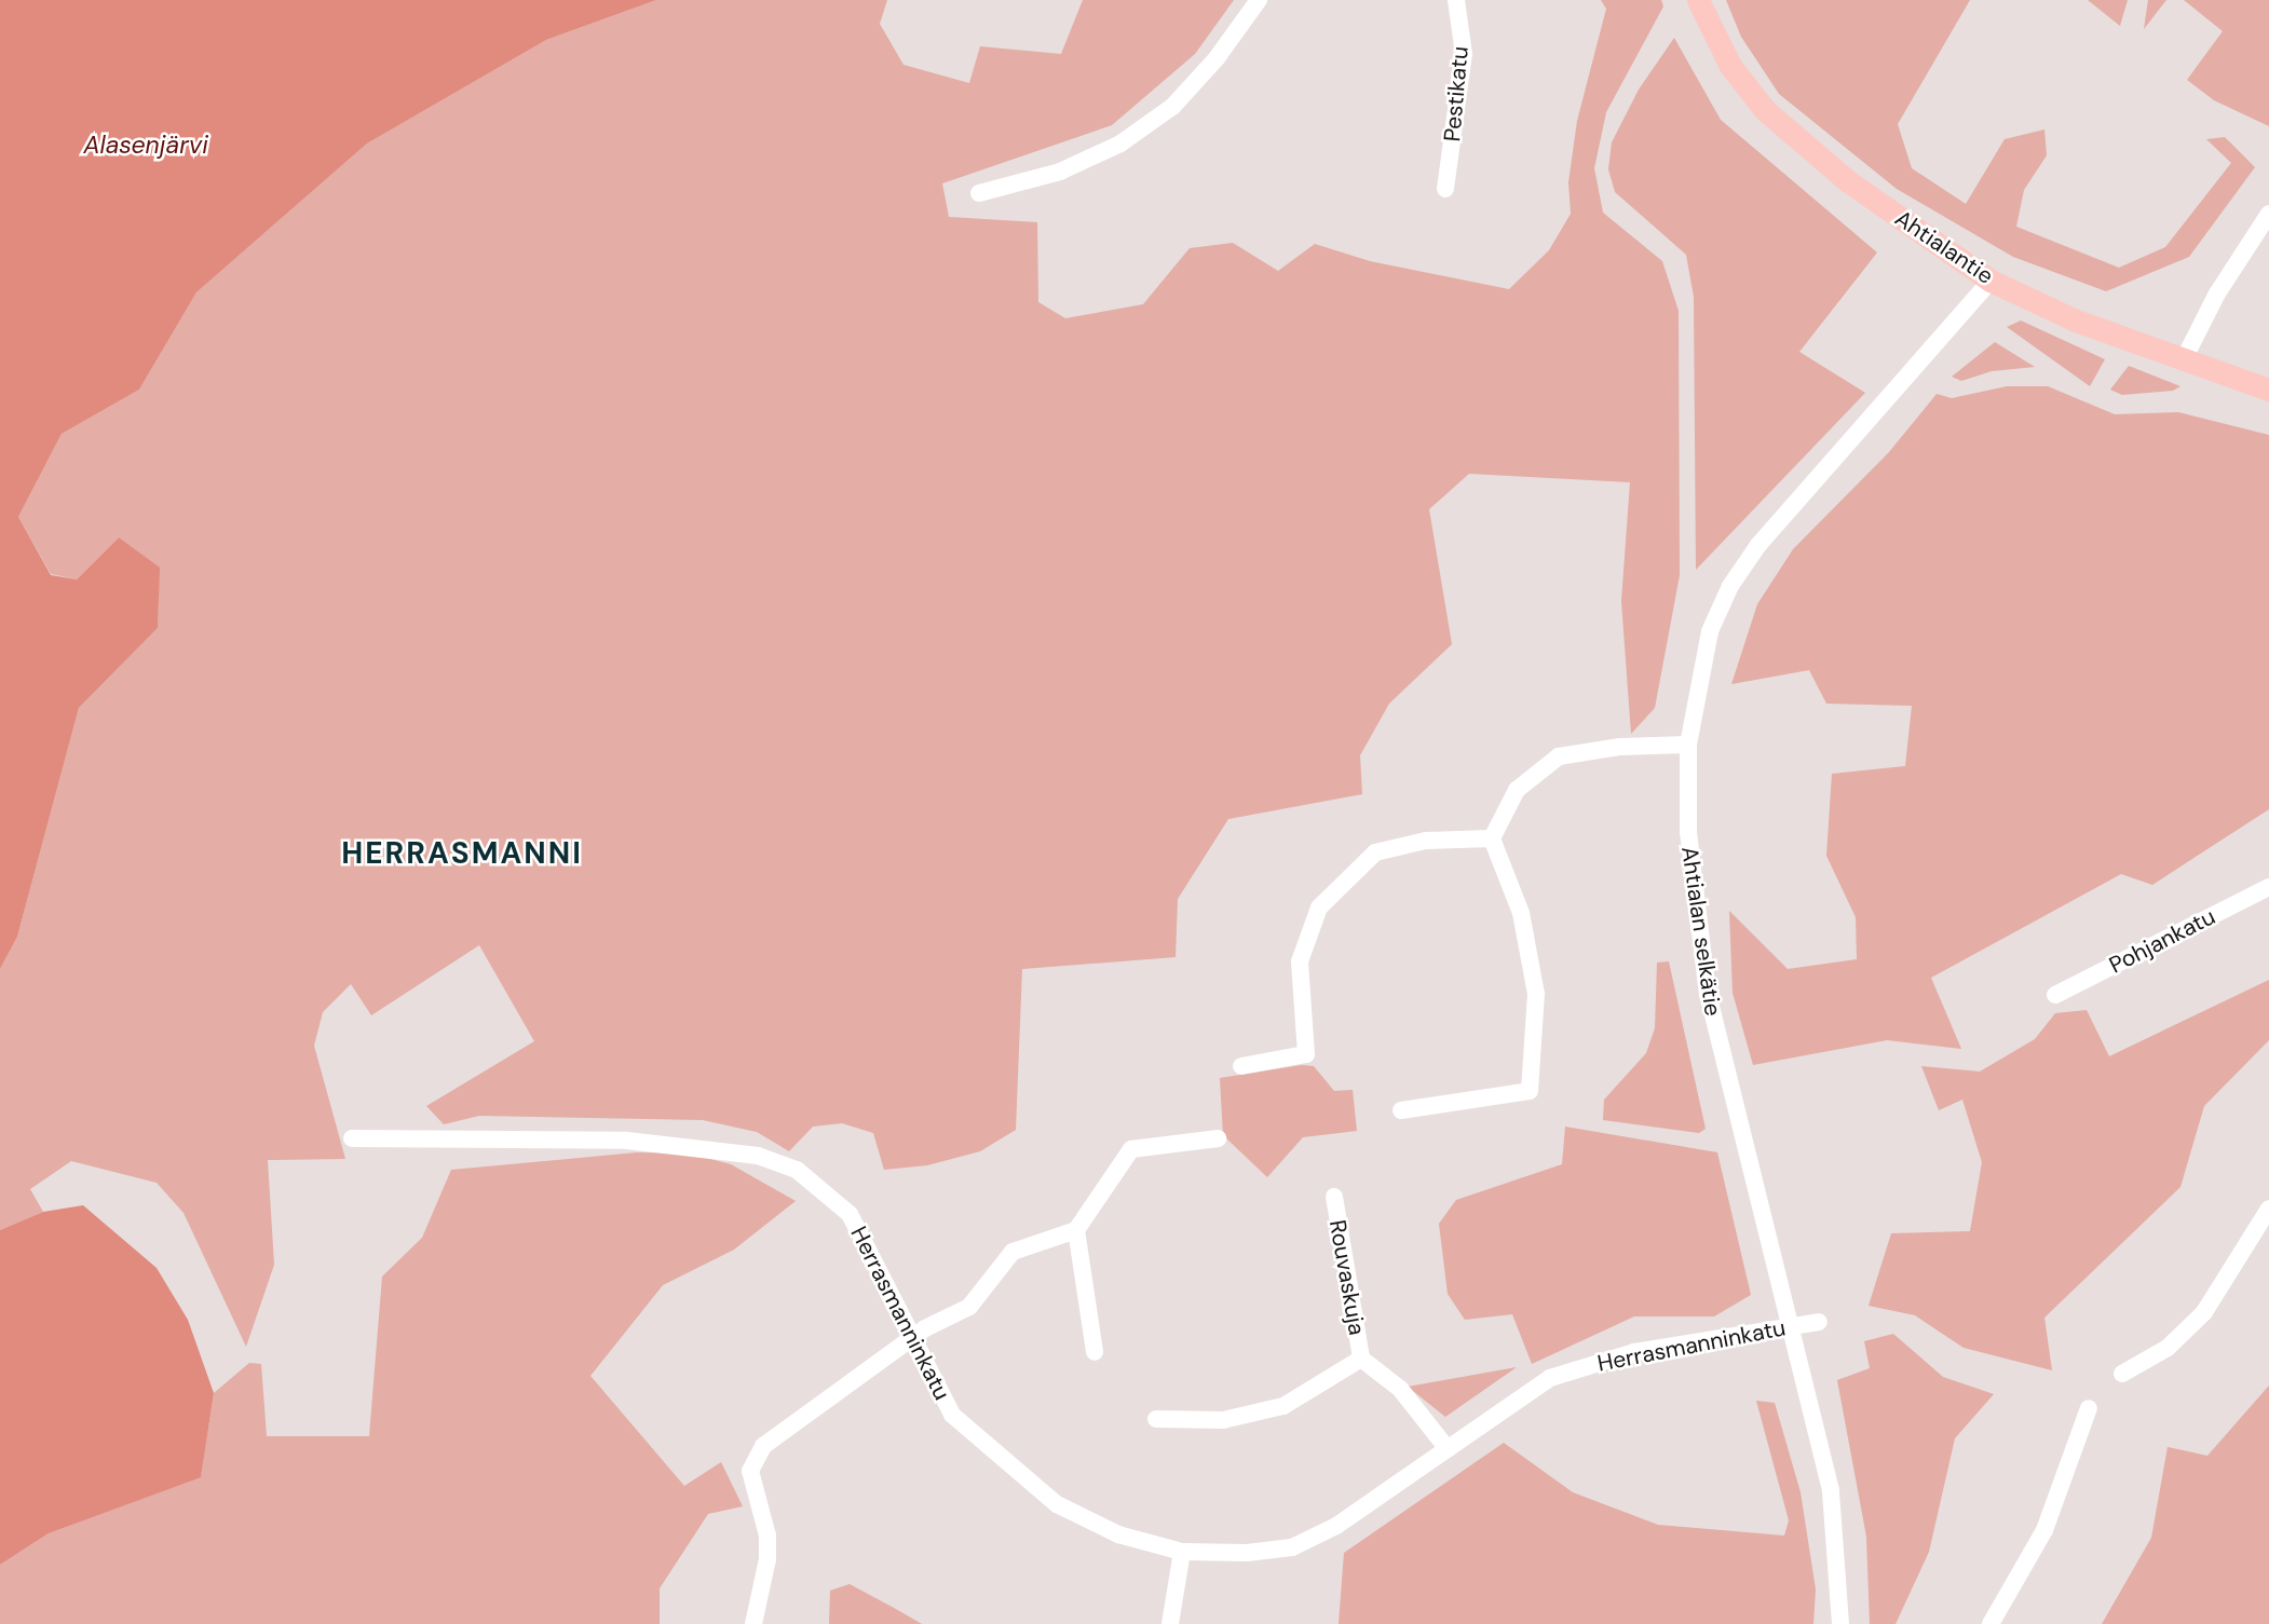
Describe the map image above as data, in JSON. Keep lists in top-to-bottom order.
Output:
{
  "streets": {
    "main road": ["Ahtialantie"],
    "street": [
      "Pestikatu",
      "Ahtialan selkätie",
      "Pohjankatu",
      "Rouvaskuja",
      "Herrasmanninkatu"
    ]
  },
  "crossings": [
    ["Ahtialantie", "Ahtialan selkätie"],
    ["Ahtialan selkätie", "Herrasmanninkatu"]
  ],
  "districts": ["HERRASMANNI"],
  "water": ["Alasenjärvi"]
}
